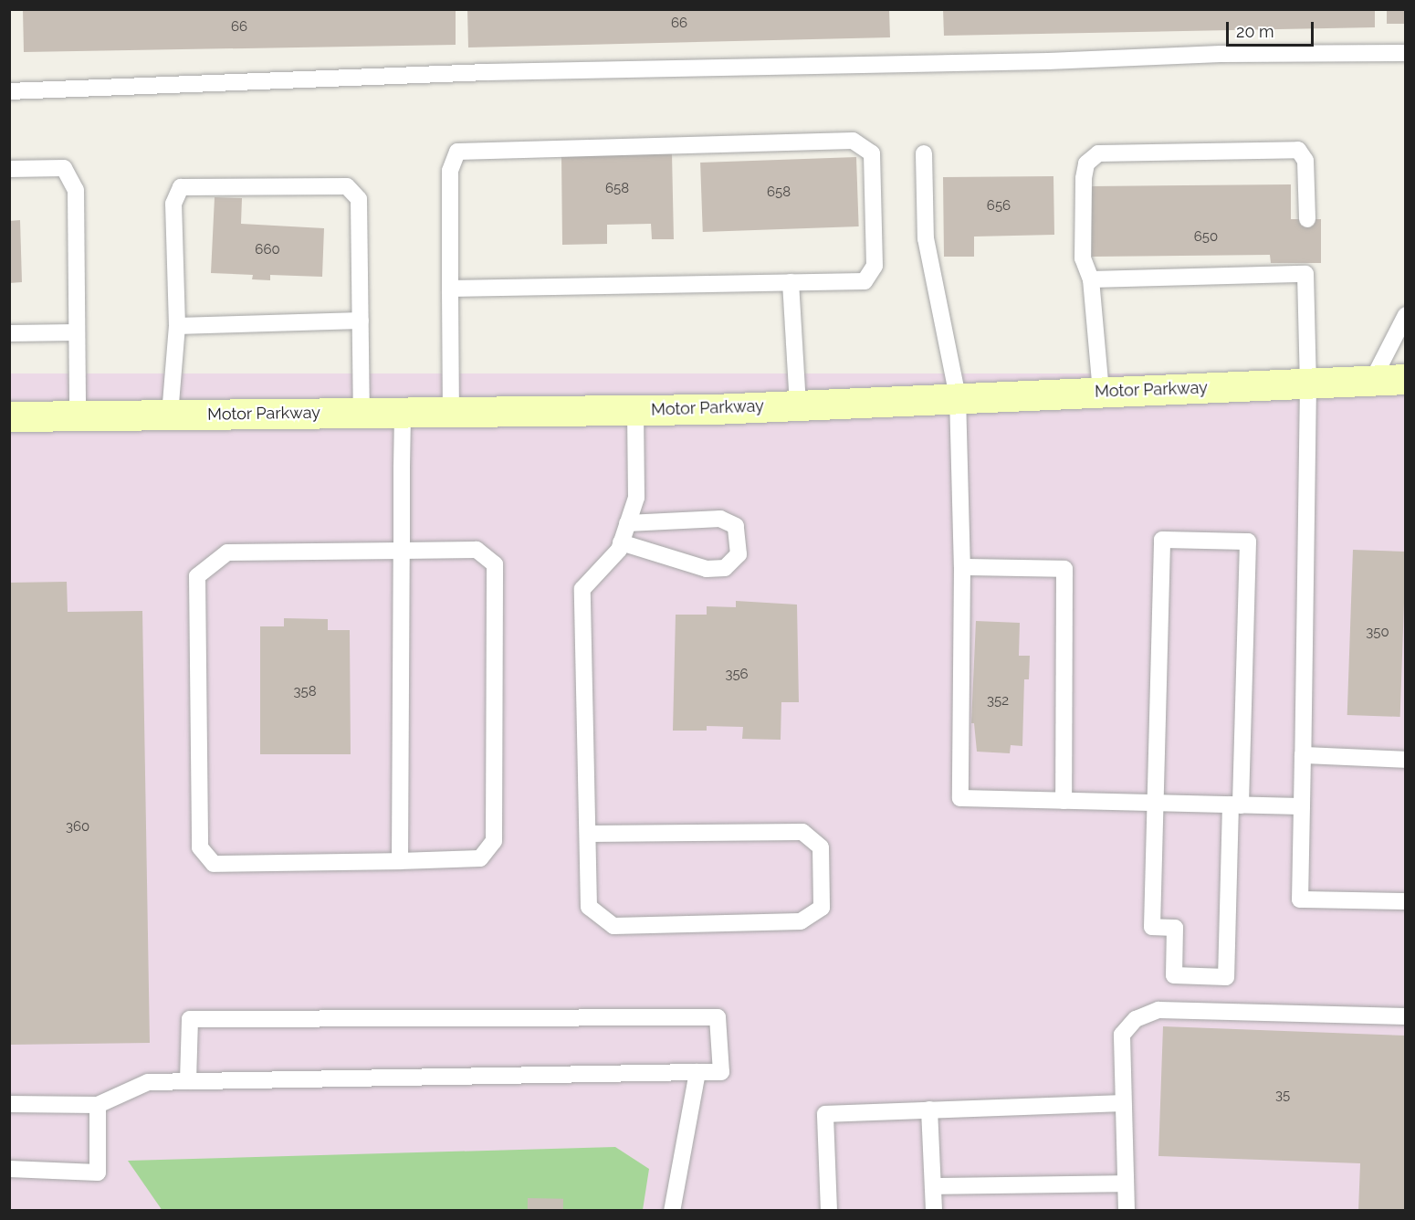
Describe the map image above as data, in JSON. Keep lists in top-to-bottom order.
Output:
{
  "streets": {
    "main road": ["Motor Parkway"]
  },
  "house_numbers": [
    "66",
    "66",
    "658",
    "658",
    "656",
    "650",
    "660",
    "350",
    "356",
    "358",
    "352",
    "360",
    "35"
  ],
  "scale_bar": "20 m"
}
